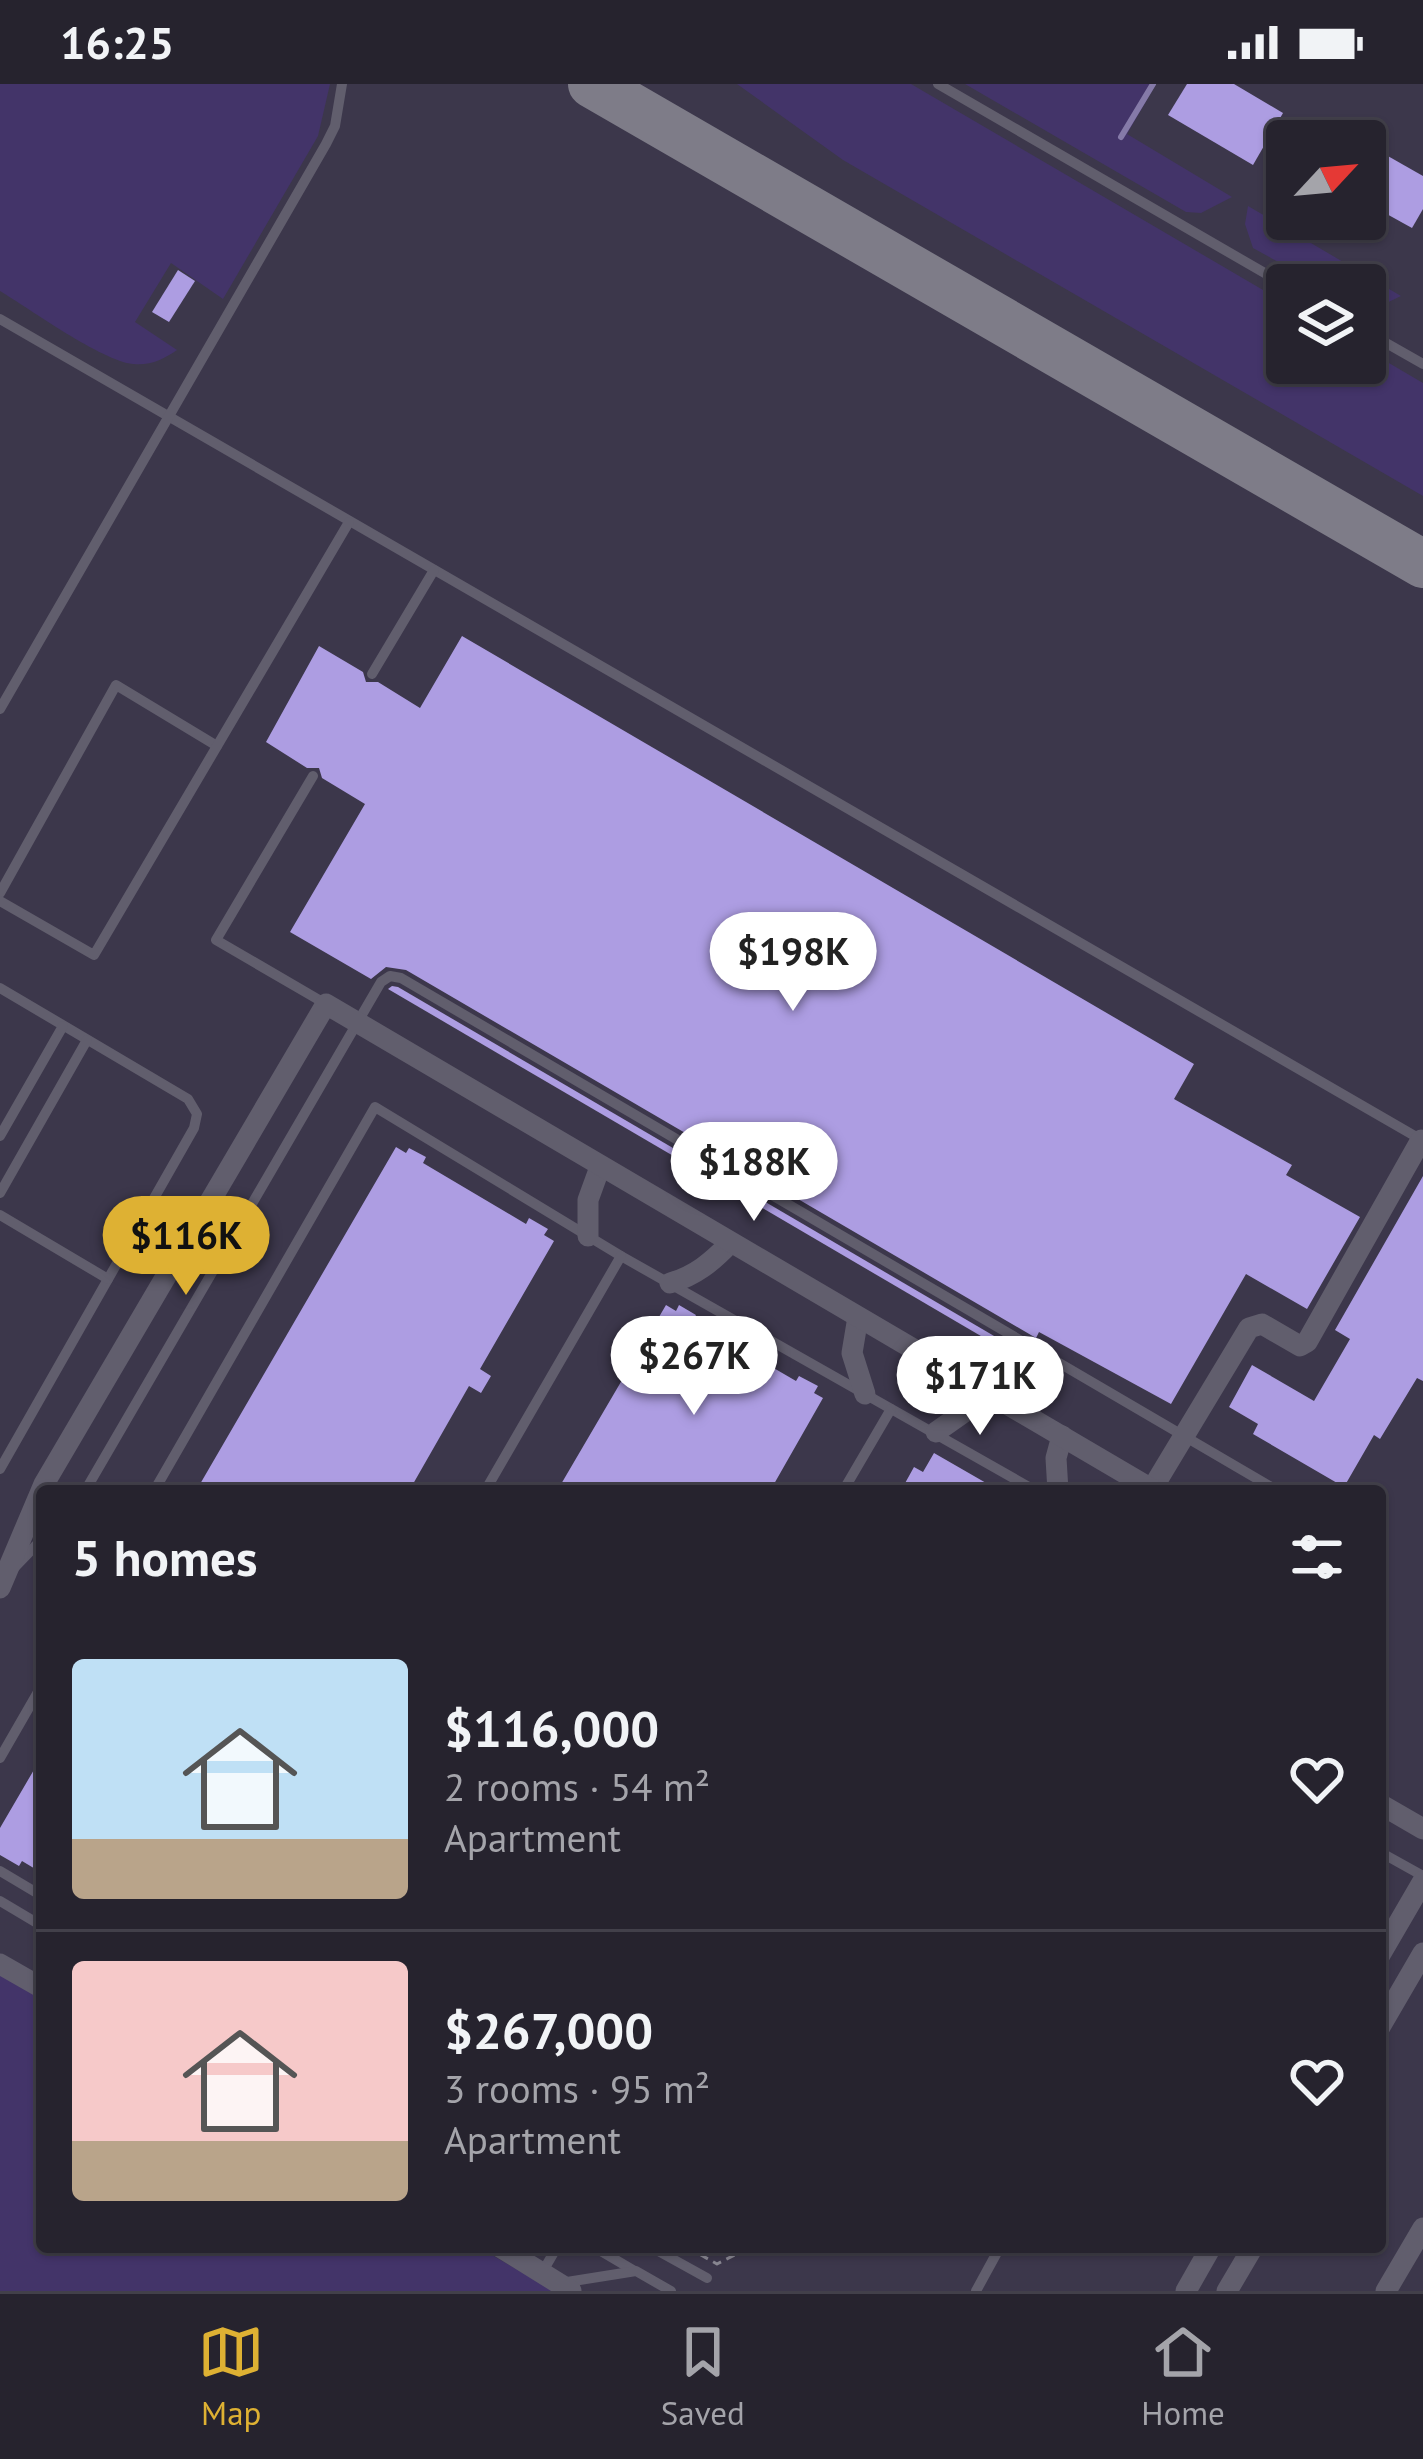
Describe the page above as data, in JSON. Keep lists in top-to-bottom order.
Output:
{
  "north": "top right",
  "page": {
    "status": "16:25",
    "price": [
      "$198K",
      "$188K",
      "$116K",
      "$267K",
      "$171K"
    ],
    "heading": "5 homes",
    "list": [
      {
        "name": "$116,000",
        "note": "2 rooms · 54 m² · Apartment"
      },
      {
        "name": "$267,000",
        "note": "3 rooms · 95 m² · Apartment"
      }
    ],
    "tabs": ["Map", "Saved", "Home"]
  }
}
